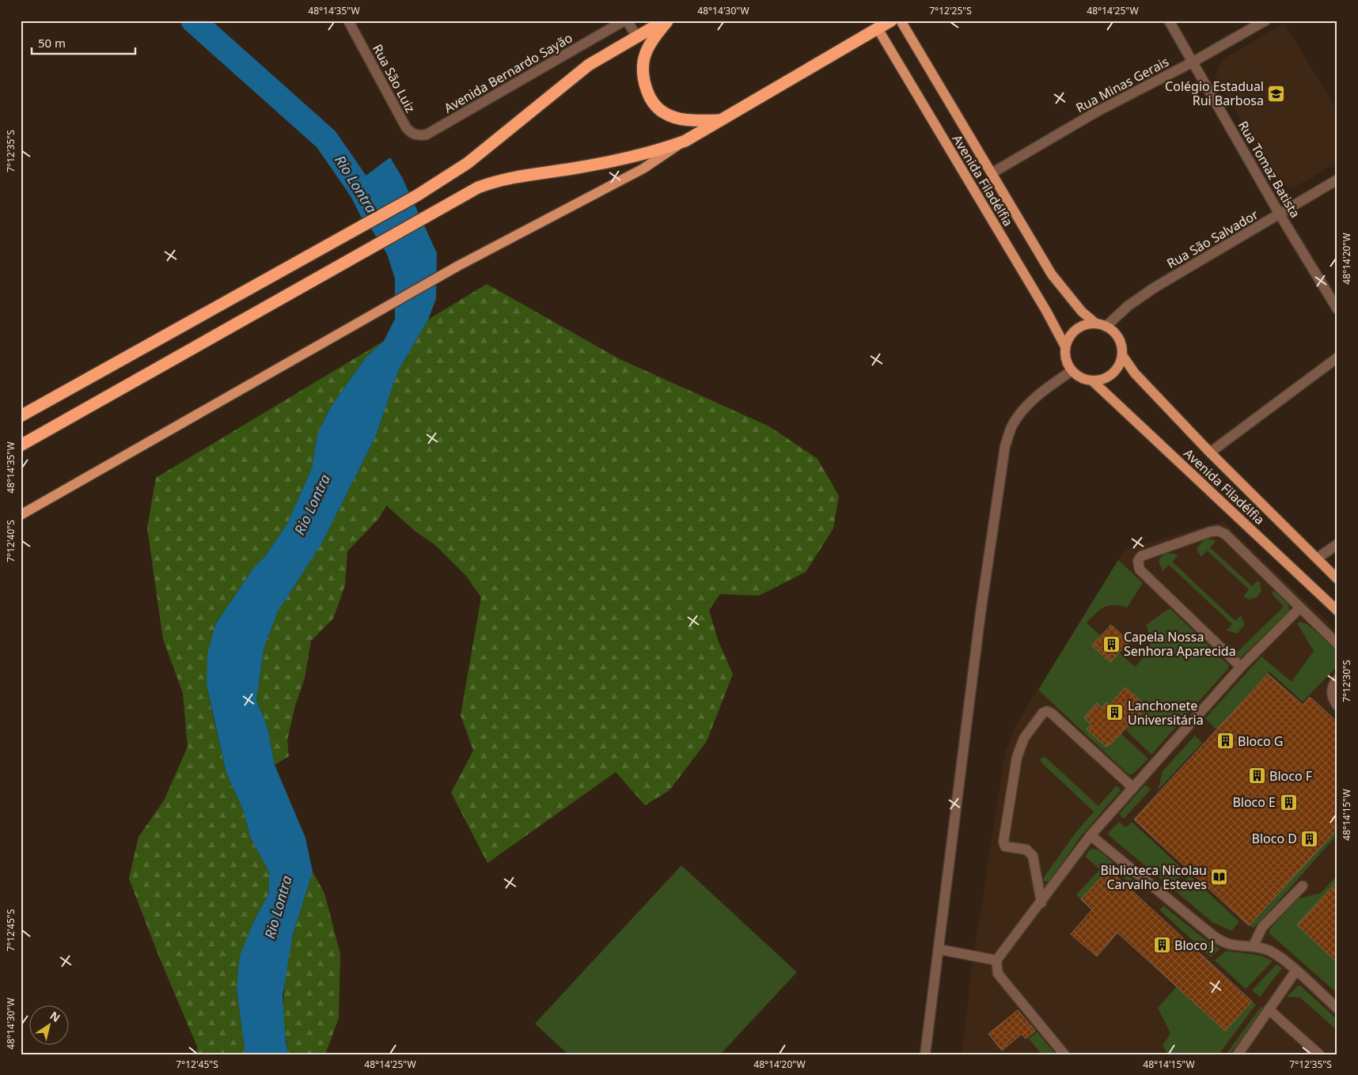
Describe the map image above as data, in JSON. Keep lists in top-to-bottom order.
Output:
{
  "streets": {
    "main road": ["Avenida Filadélfia"],
    "street": [
      "Avenida Bernardo Sayão",
      "Rua São Luiz",
      "Rua Minas Gerais",
      "Rua Tomaz Batista",
      "Rua São Salvador"
    ]
  },
  "crossings": [
    ["Avenida Bernardo Sayão", "Rua São Luiz"],
    ["Rua Minas Gerais", "Rua Tomaz Batista"],
    ["Rua Minas Gerais", "Avenida Filadélfia"],
    ["Rua Tomaz Batista", "Rua São Salvador"],
    ["Avenida Filadélfia", "Rua São Salvador"]
  ],
  "water": ["Rio Lontra"],
  "places": {
    "school or university": ["Colégio Estadual Rui Barbosa"],
    "building": [
      "Capela Nossa Senhora Aparecida",
      "Lanchonete Universitária",
      "Bloco G",
      "Bloco F",
      "Bloco E",
      "Bloco D",
      "Bloco J"
    ],
    "library": ["Biblioteca Nicolau Carvalho Esteves"]
  },
  "scale_bar": "50 m",
  "north": "top right",
  "coordinates": [
    "48°14'35\"W",
    "48°14'30\"W",
    "7°12'25\"S",
    "48°14'25\"W",
    "7°12'35\"S",
    "48°14'20\"W",
    "7°12'40\"S",
    "7°12'30\"S",
    "48°14'15\"W",
    "7°12'45\"S"
  ]
}
